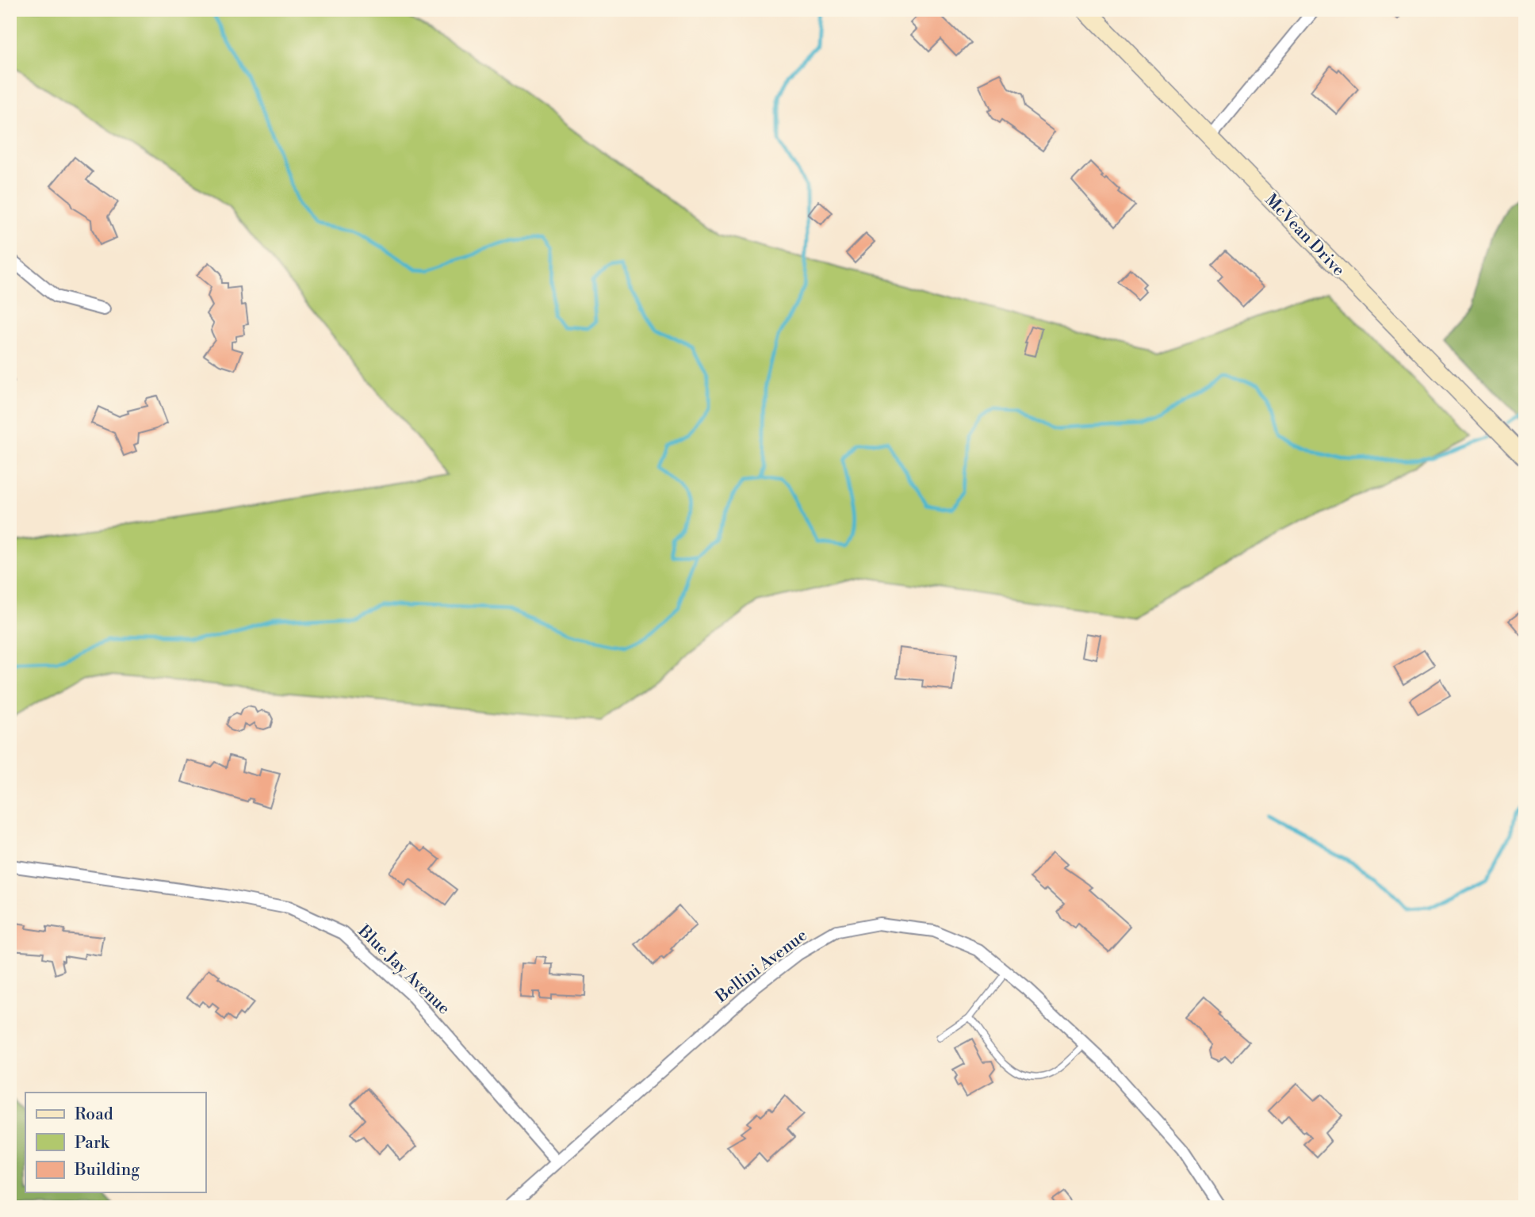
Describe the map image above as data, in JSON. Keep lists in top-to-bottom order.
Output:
{
  "streets": {
    "main road": ["McVean Drive"],
    "street": ["Bellini Avenue", "Blue Jay Avenue"]
  },
  "crossings": [
    ["Bellini Avenue", "Blue Jay Avenue"]
  ],
  "legend": ["Road", "Park", "Building"]
}
